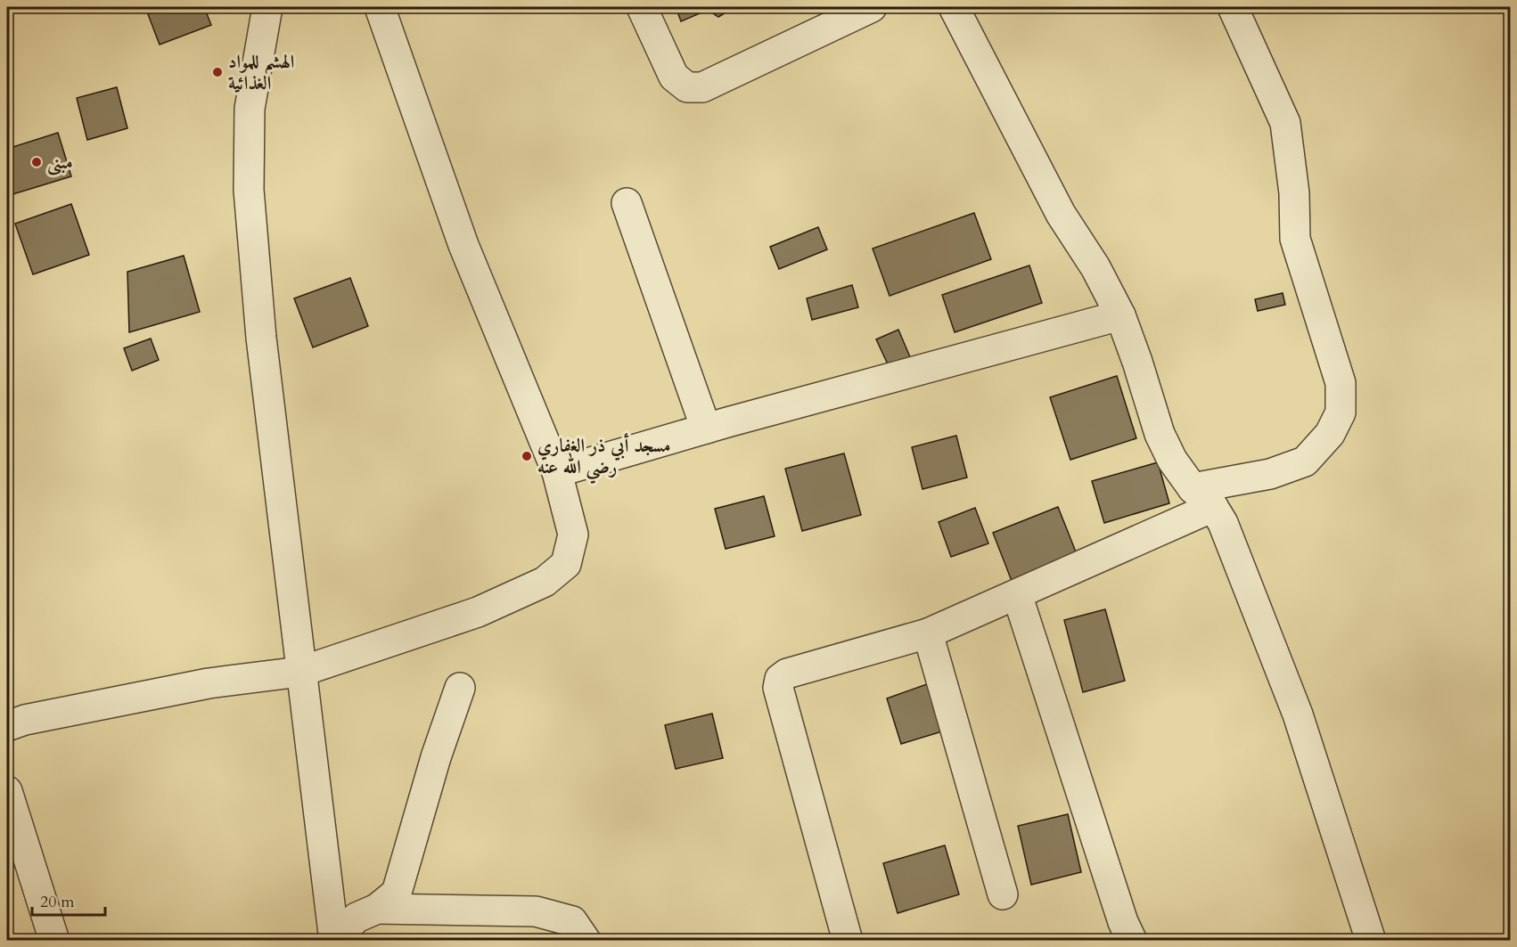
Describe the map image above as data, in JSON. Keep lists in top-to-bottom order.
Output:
{
  "places": ["الهشم للمواد الغذائية", "مبنى", "مسجد أبي ذر الغفاري رضي الله عنه"],
  "scale_bar": "20 m"
}
